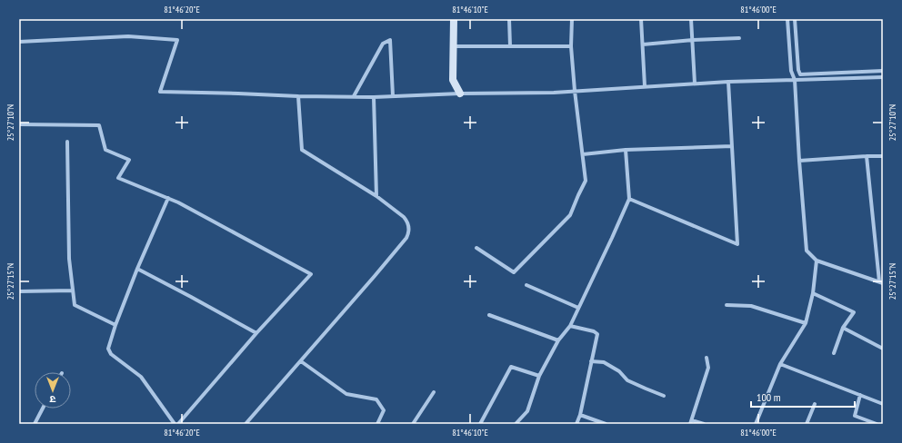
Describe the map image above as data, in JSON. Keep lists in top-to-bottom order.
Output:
{
  "scale_bar": "100 m",
  "north": "bottom",
  "coordinates": [
    "81°46'20\"E",
    "81°46'10\"E",
    "81°46'00\"E",
    "25°27'10\"N",
    "25°27'15\"N"
  ]
}
